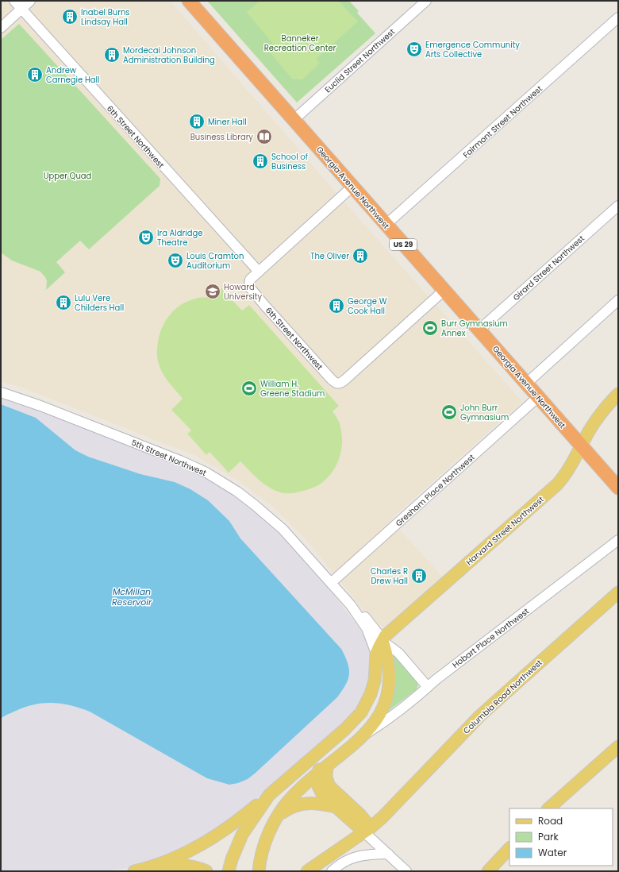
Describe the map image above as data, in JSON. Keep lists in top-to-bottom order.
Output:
{
  "streets": {
    "highway": ["Georgia Avenue Northwest", "US 29"],
    "main road": ["Harvard Street Northwest", "Hobart Place Northwest", "Columbia Road Northwest"],
    "street": [
      "Euclid Street Northwest",
      "Fairmont Street Northwest",
      "6th Street Northwest",
      "Girard Street Northwest",
      "5th Street Northwest",
      "Gresham Place Northwest"
    ]
  },
  "crossings": [
    ["Euclid Street Northwest", "Georgia Avenue Northwest"],
    ["Fairmont Street Northwest", "Georgia Avenue Northwest"],
    ["6th Street Northwest", "Georgia Avenue Northwest"],
    ["Georgia Avenue Northwest", "Girard Street Northwest"],
    ["Georgia Avenue Northwest", "Gresham Place Northwest"],
    ["Georgia Avenue Northwest", "Harvard Street Northwest"],
    ["5th Street Northwest", "Gresham Place Northwest"],
    ["5th Street Northwest", "Harvard Street Northwest"],
    ["5th Street Northwest", "Hobart Place Northwest"],
    ["Harvard Street Northwest", "Hobart Place Northwest"]
  ],
  "water": ["McMillan Reservoir"],
  "parks": ["Banneker Recreation Center", "Upper Quad"],
  "places": {
    "building": [
      "Inabel Burns Lindsay Hall",
      "Mordecai Johnson Administration Building",
      "Andrew Carnegie Hall",
      "Miner Hall",
      "School of Business",
      "The Oliver",
      "Lulu Vere Childers Hall",
      "George W Cook Hall",
      "Charles R Drew Hall"
    ],
    "theatre": ["Emergence Community Arts Collective", "Ira Aldridge Theatre", "Louis Cramton Auditorium"],
    "library": ["Business Library"],
    "school or university": ["Howard University"],
    "sports": ["Burr Gymnasium Annex", "William H. Greene Stadium", "John Burr Gymnasium"]
  },
  "legend": ["Road", "Park", "Water"]
}
